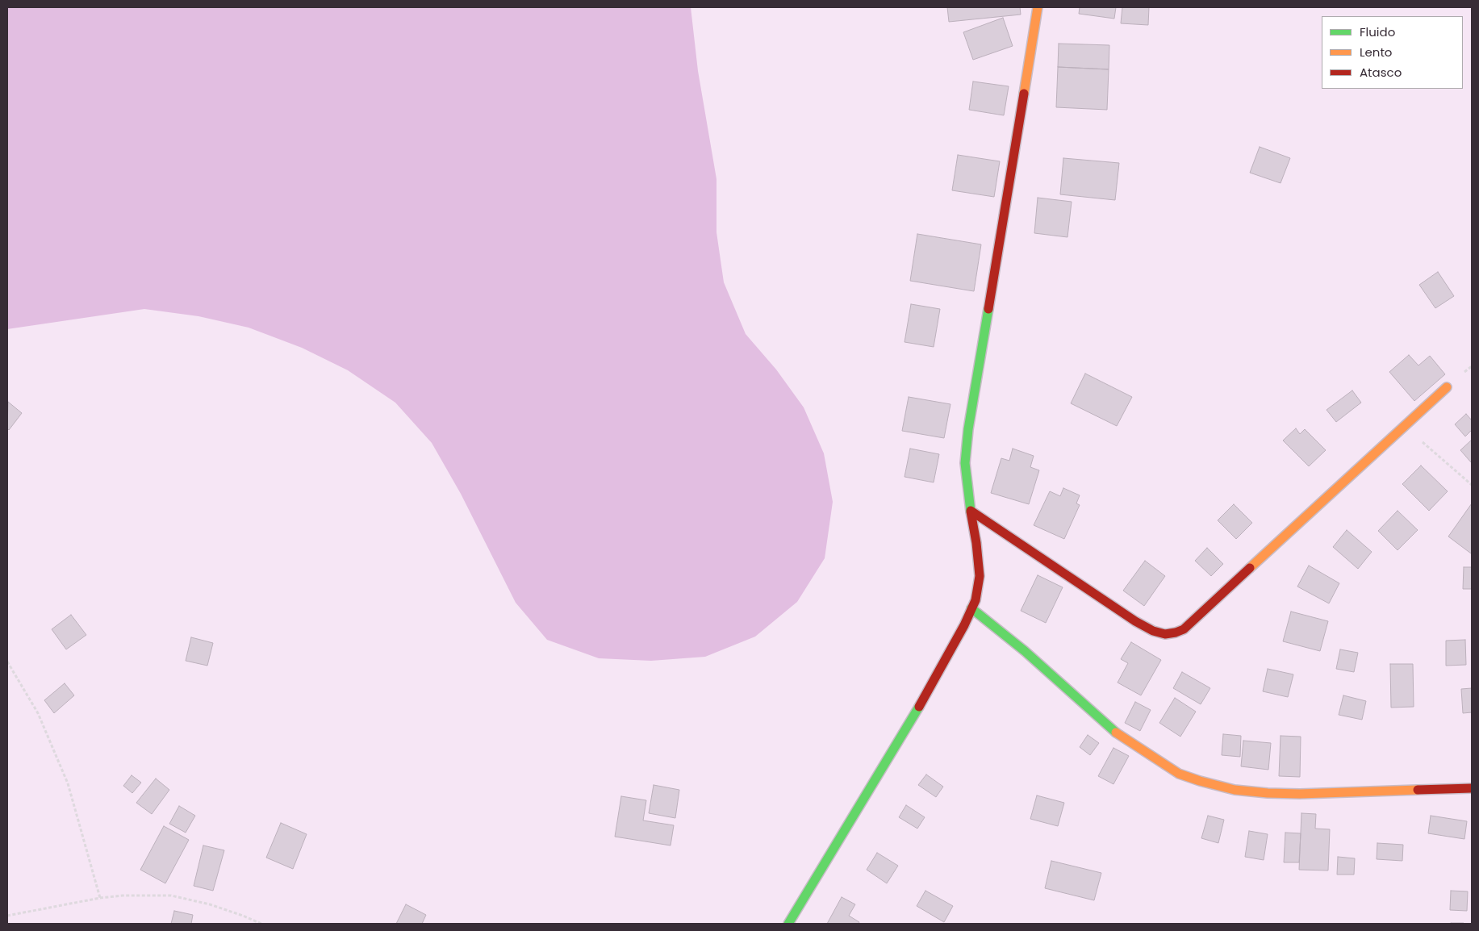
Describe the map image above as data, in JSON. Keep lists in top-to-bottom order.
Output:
{
  "legend": ["Fluido", "Lento", "Atasco"]
}
